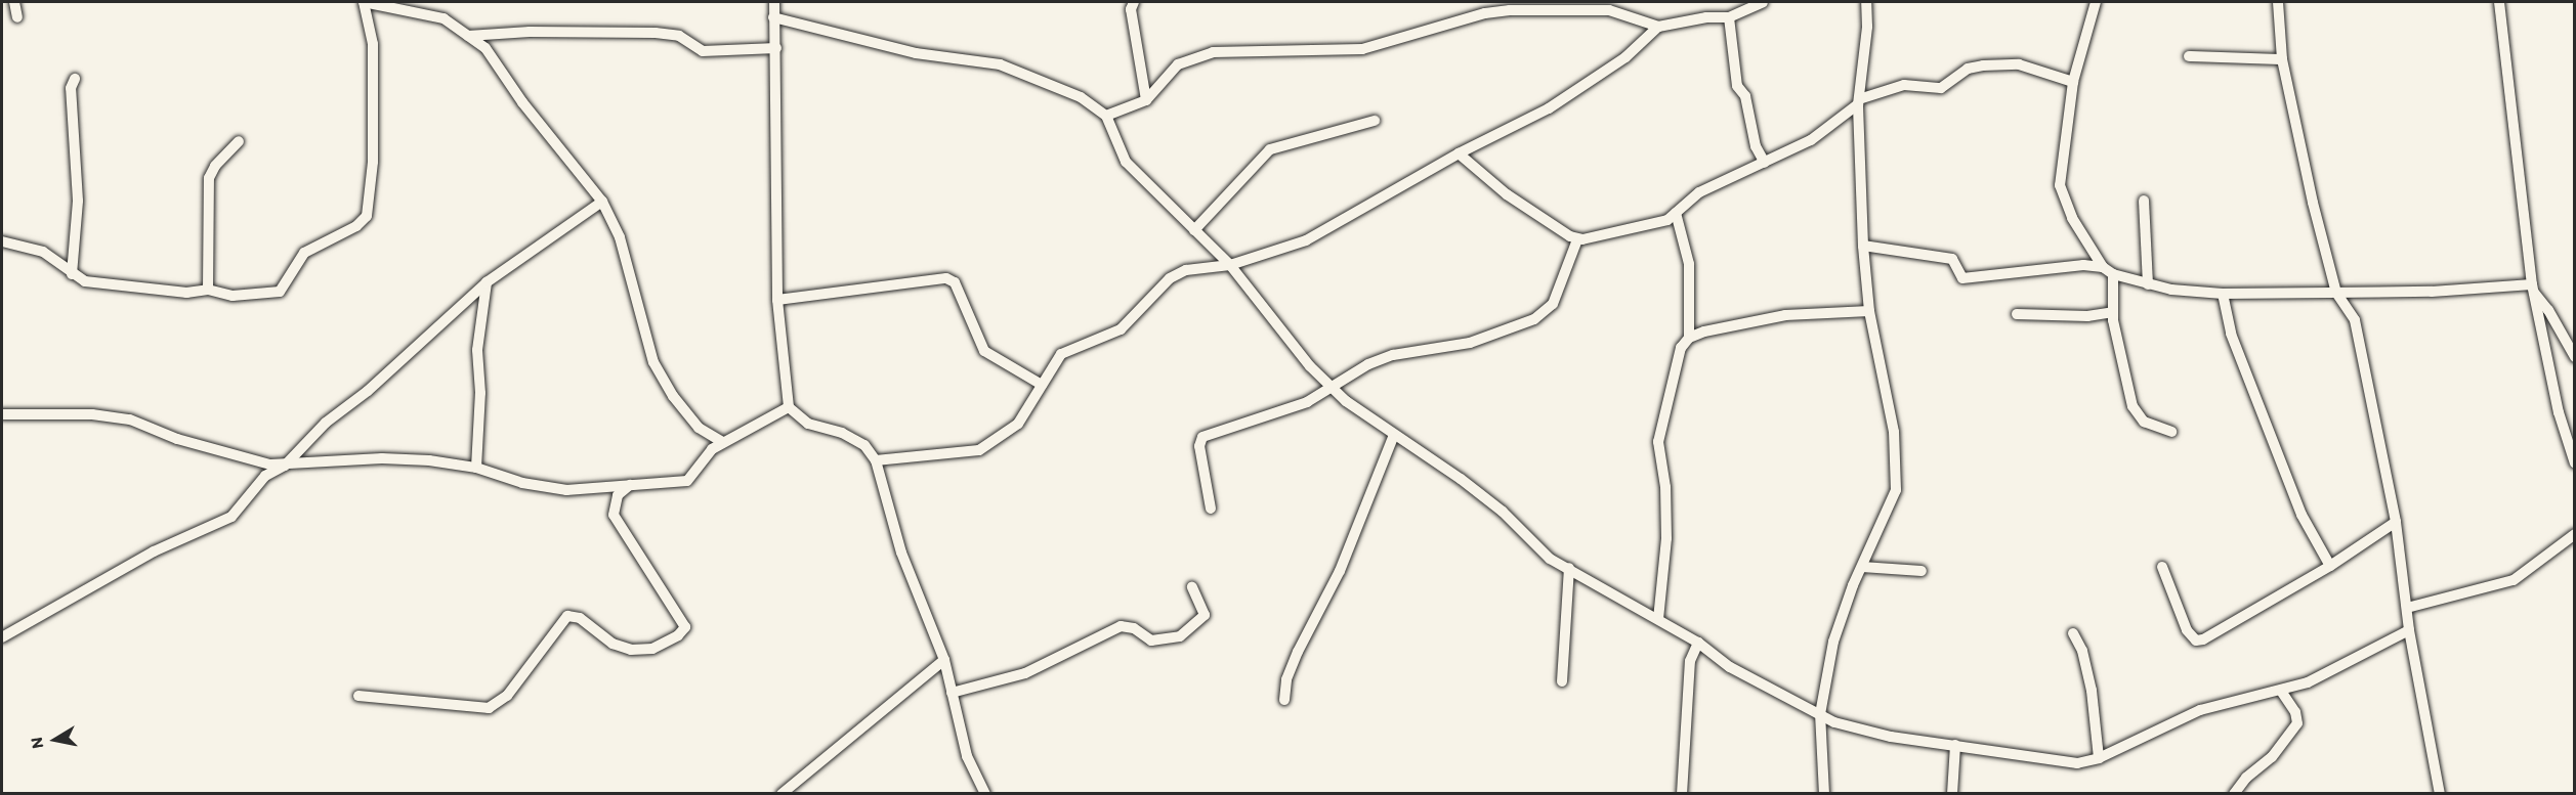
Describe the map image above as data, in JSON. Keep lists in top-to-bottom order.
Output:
{
  "north": "left"
}
